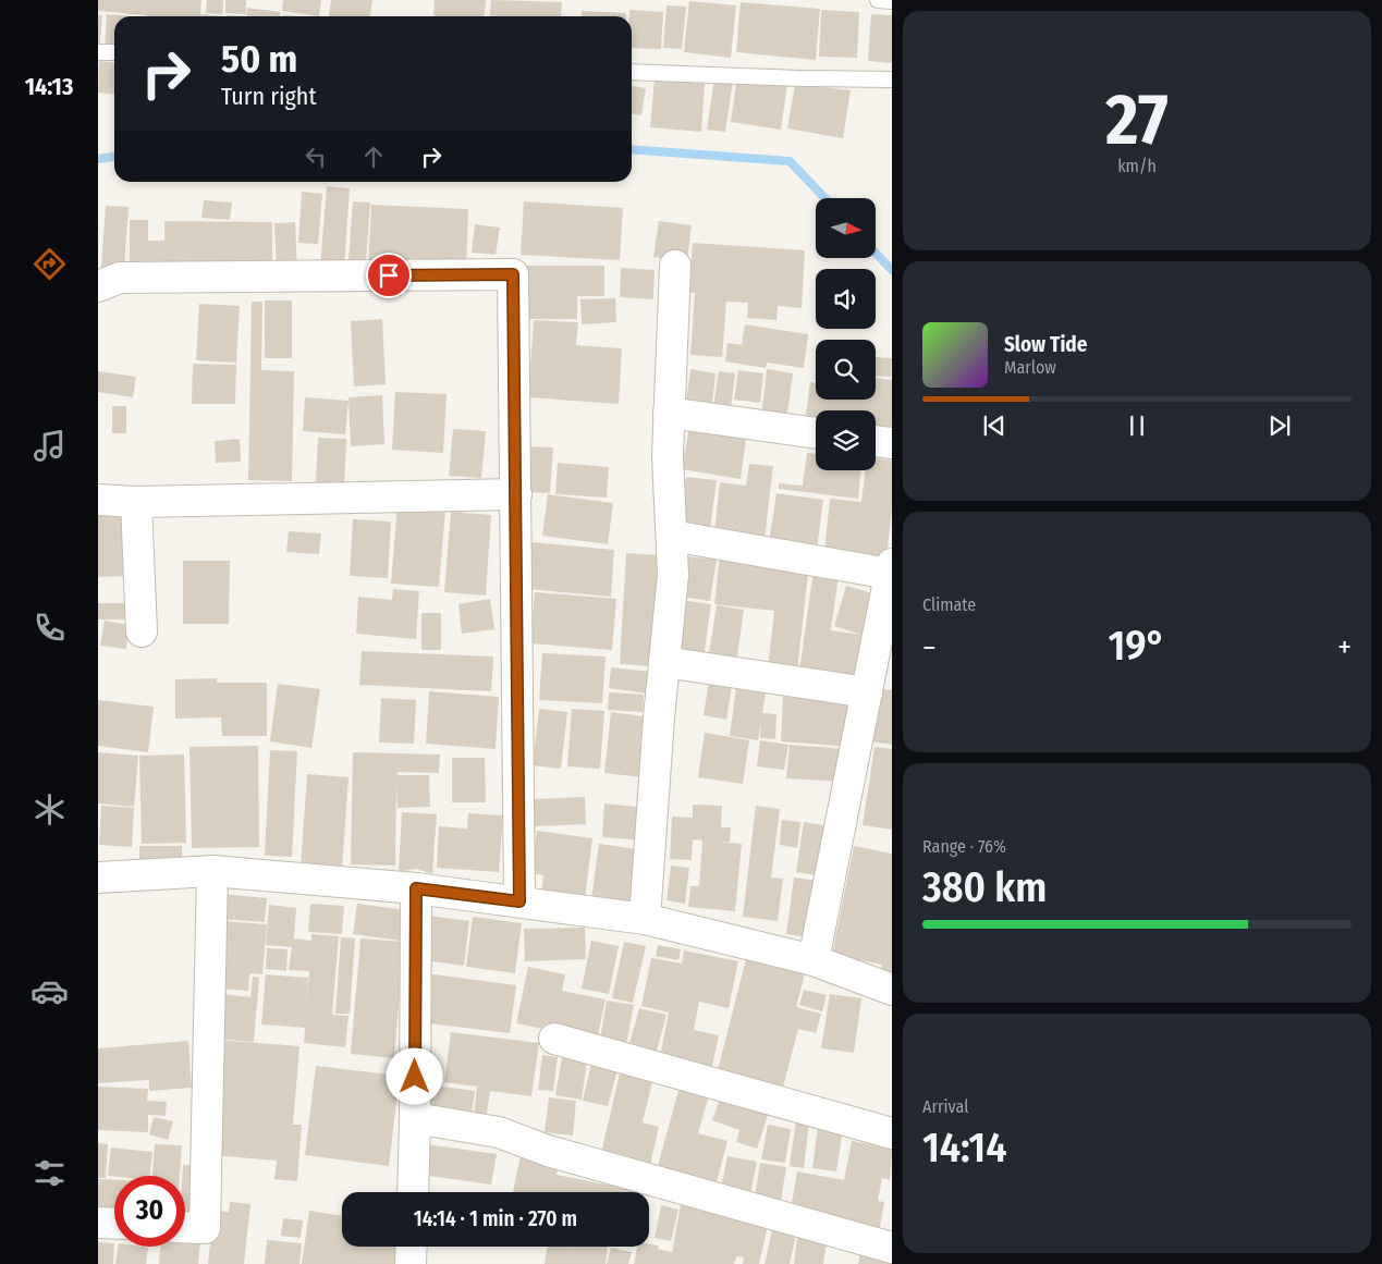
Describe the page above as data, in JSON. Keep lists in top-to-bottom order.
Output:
{
  "north": "right",
  "page": {
    "tabs": "14:13",
    "tile": [
      ["27", "km/h"],
      "Climate",
      ["Range · 76%", "380 km"],
      ["Arrival", "14:14"]
    ],
    "turn": ["50 m", "Turn right"],
    "song": ["Slow Tide", "Marlow"],
    "heat": ["−", "19°", "+"],
    "limit": "30",
    "trip": "14:14 · 1 min · 270 m"
  }
}
